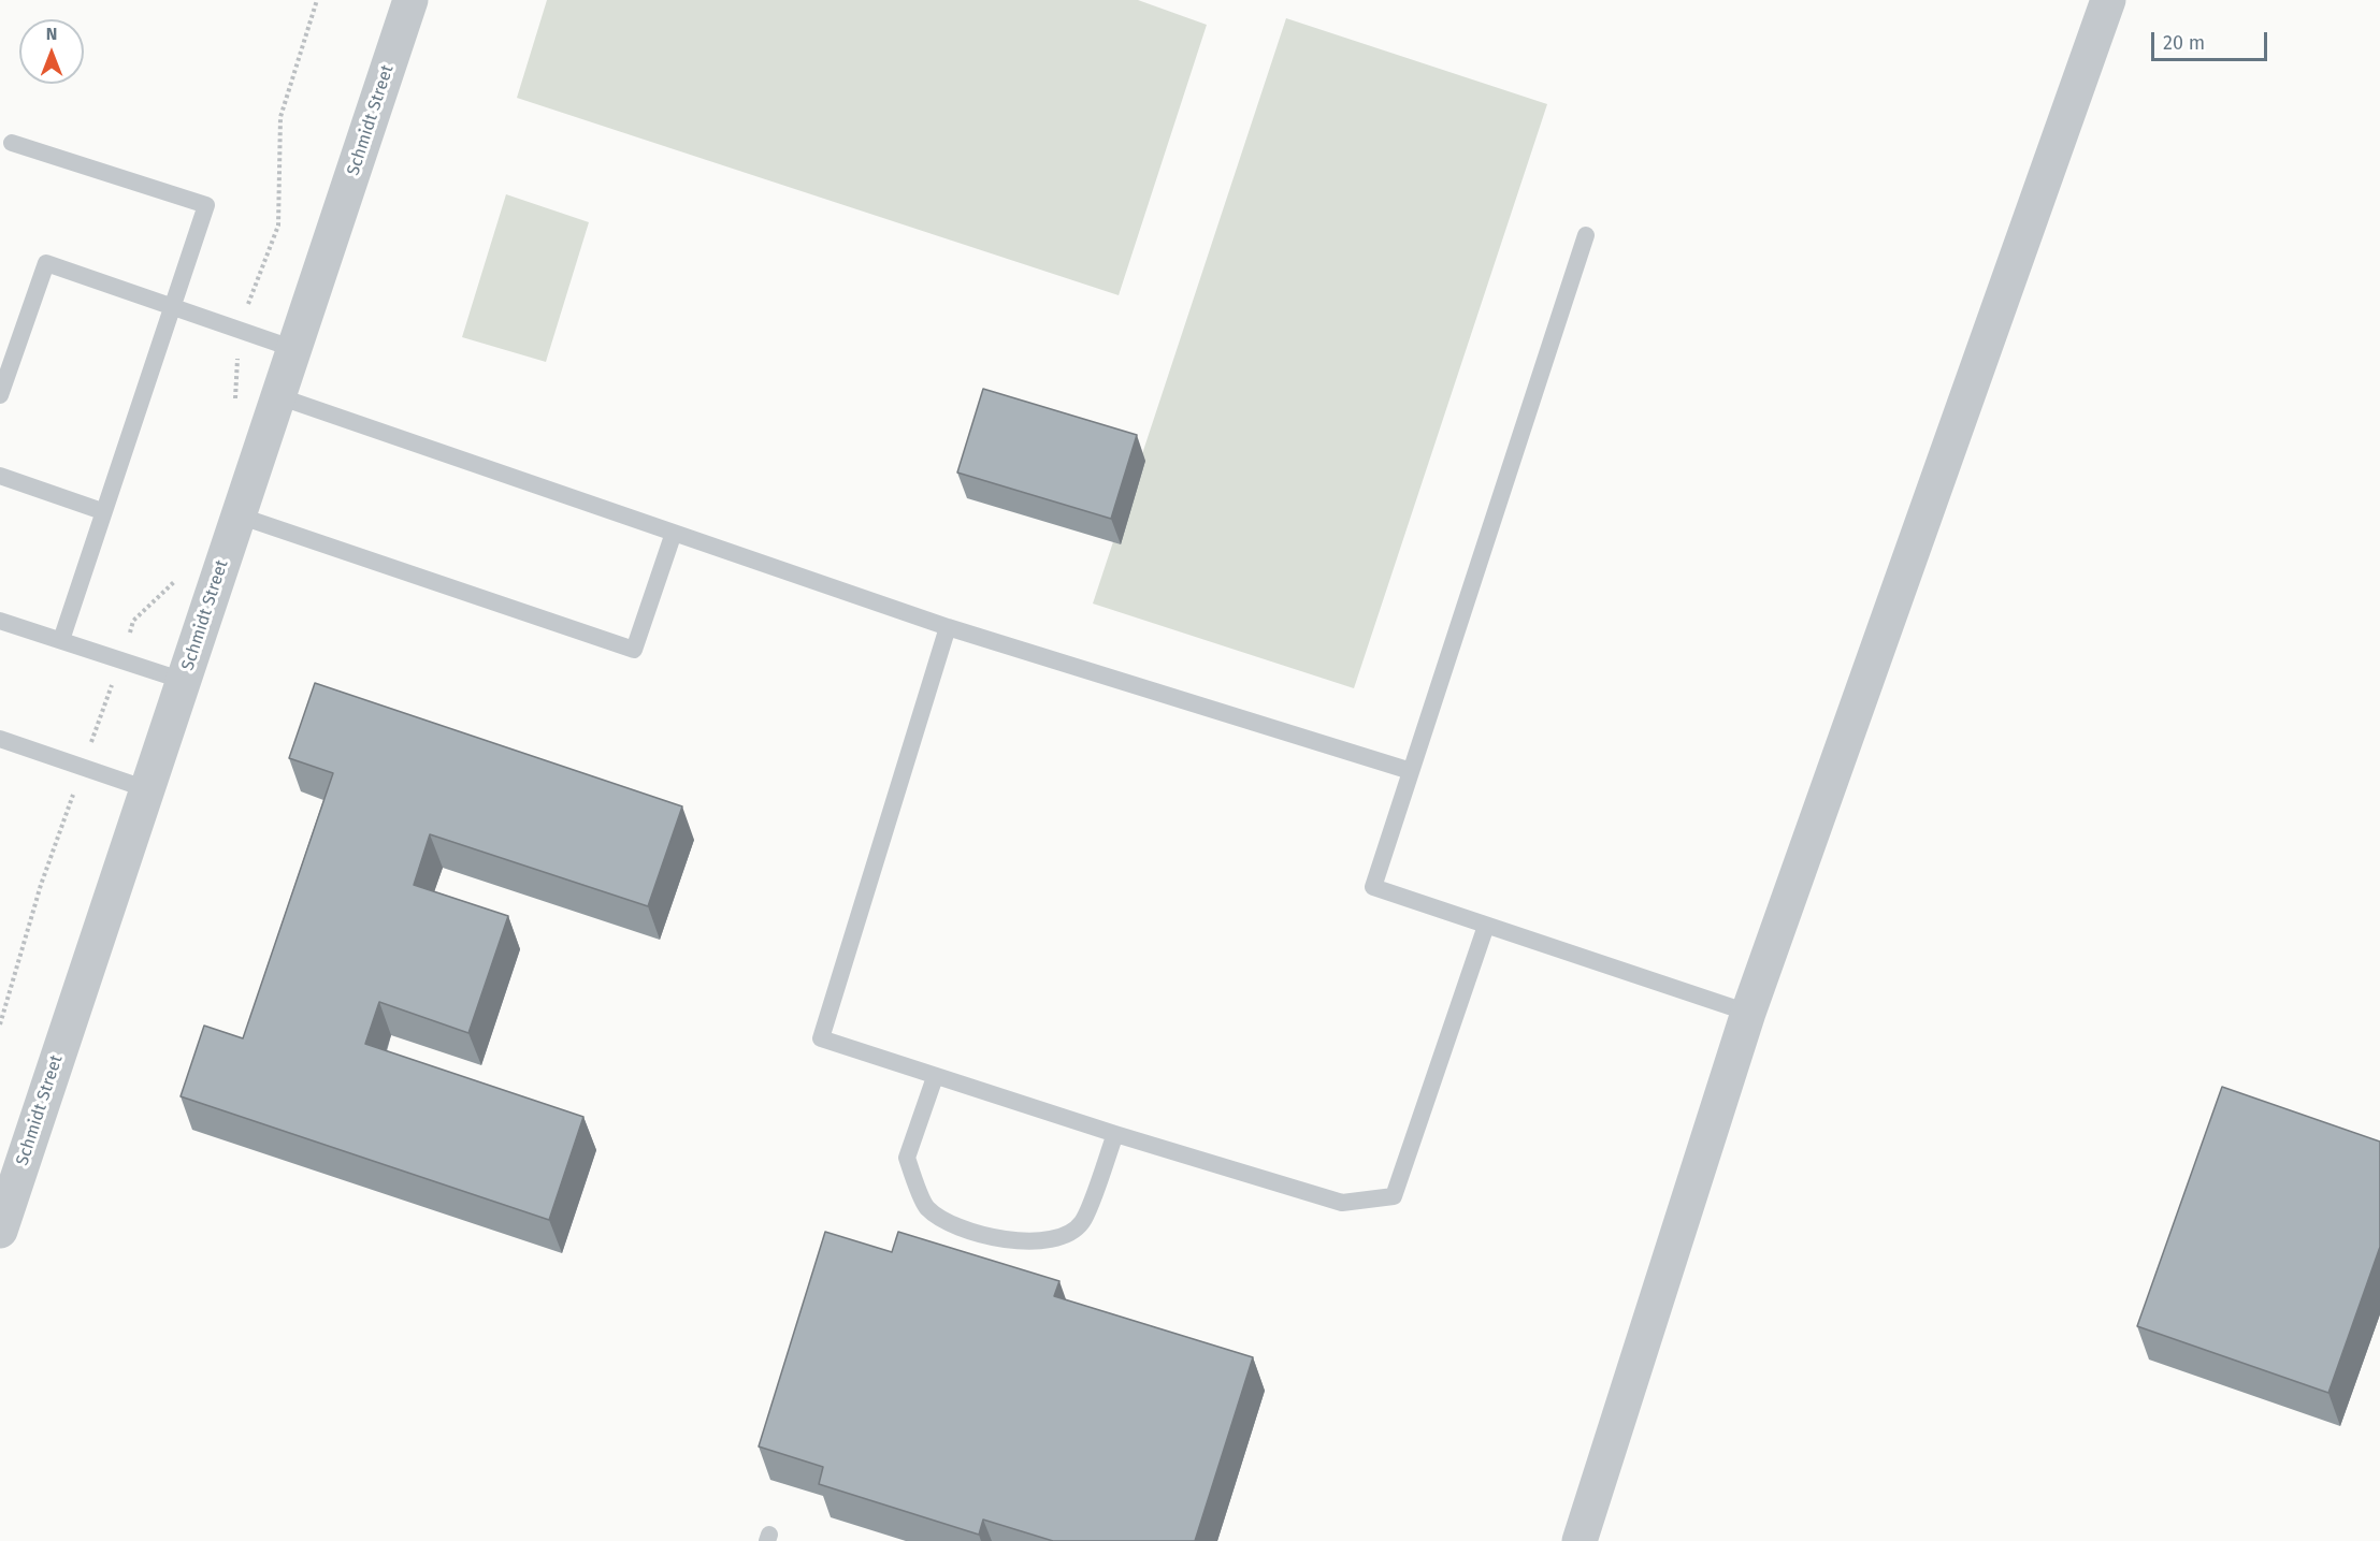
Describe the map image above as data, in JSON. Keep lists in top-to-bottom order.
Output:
{
  "streets": {
    "street": ["Schmidt Street"]
  },
  "scale_bar": "20 m",
  "north": "top"
}
